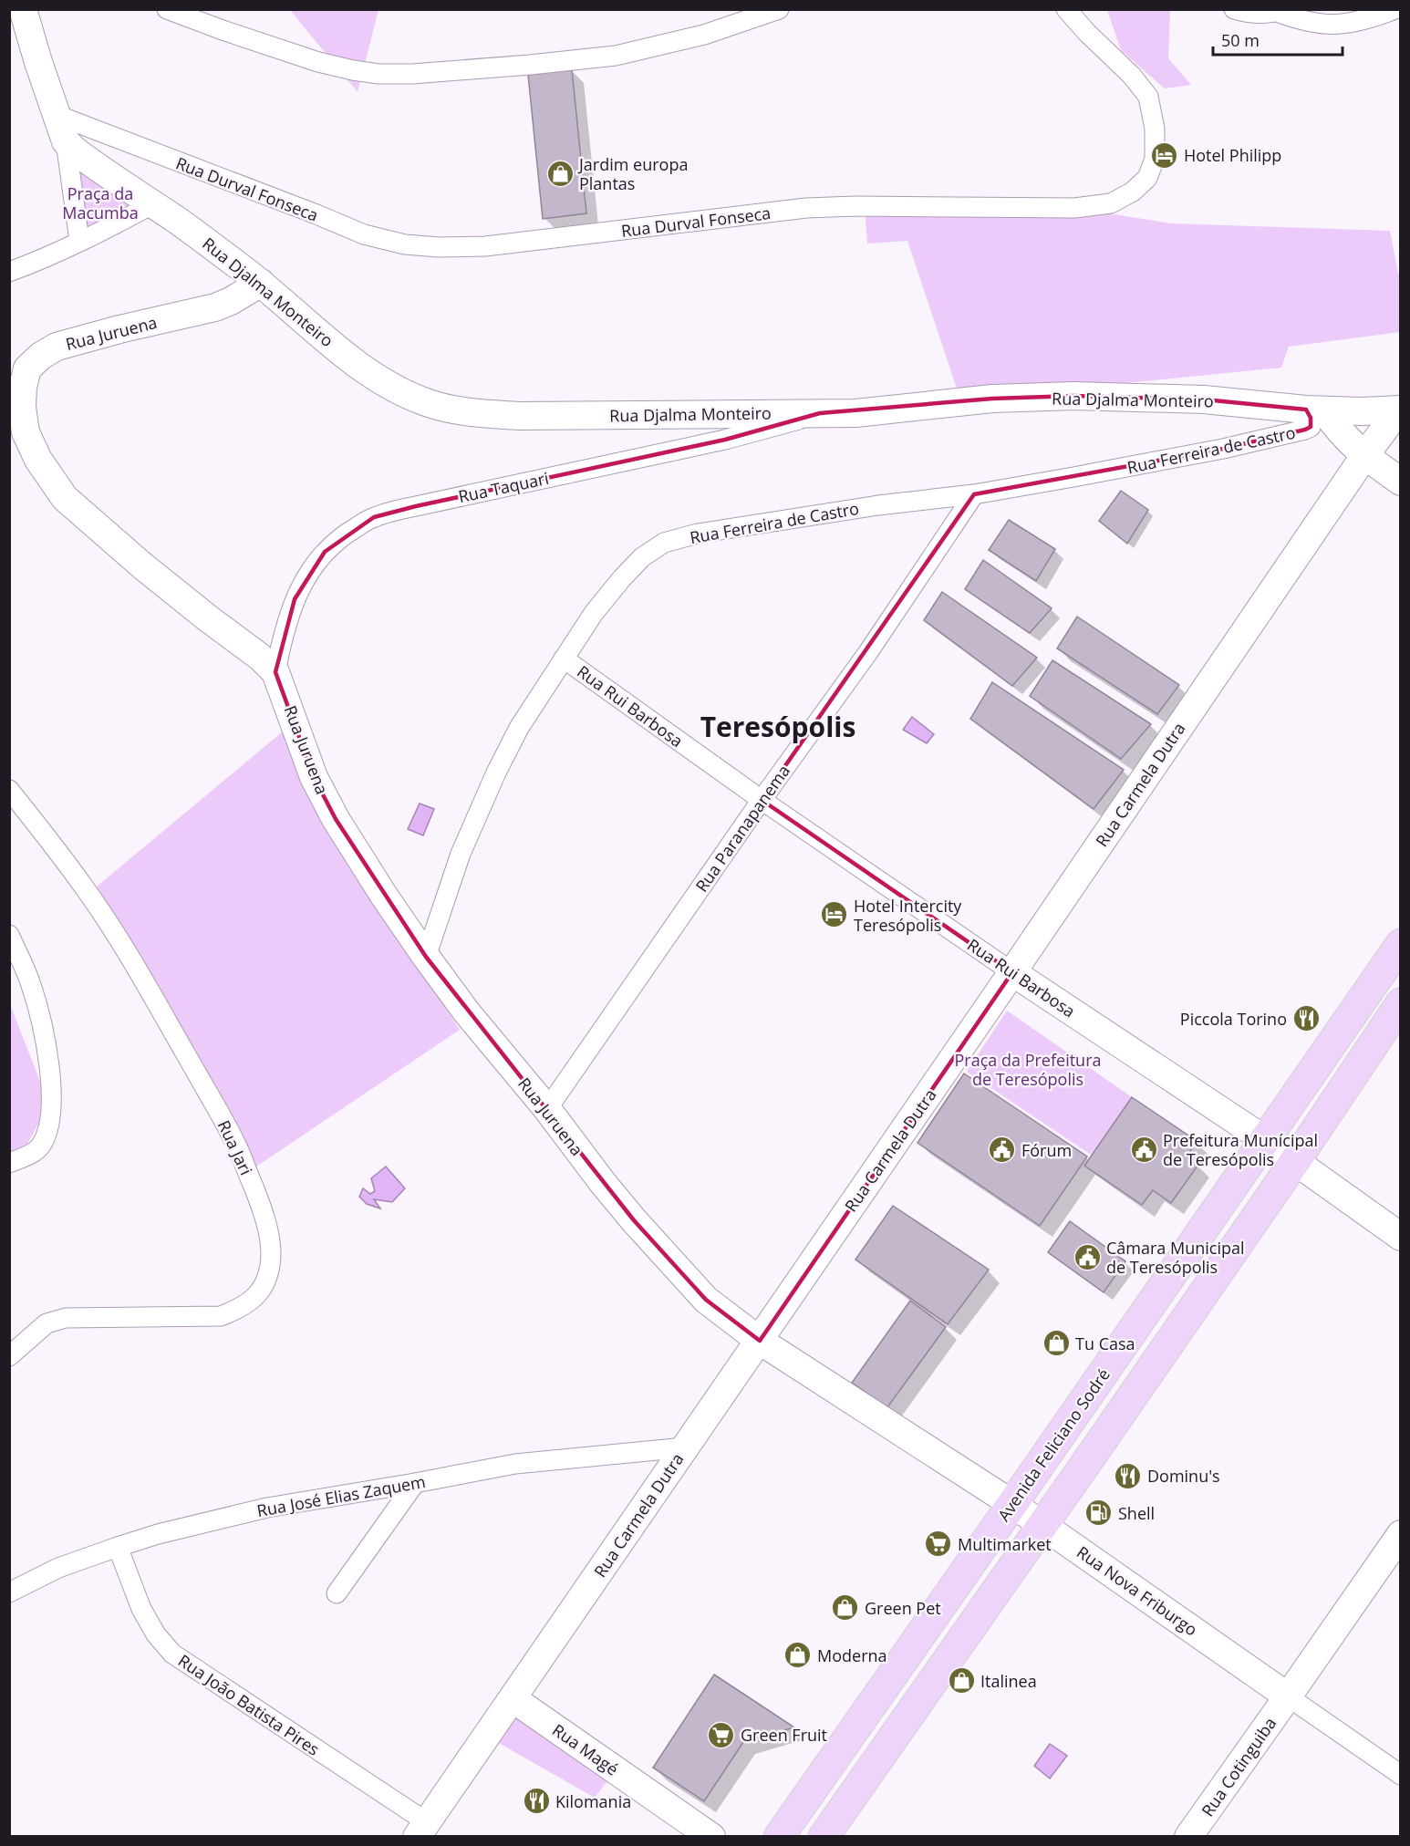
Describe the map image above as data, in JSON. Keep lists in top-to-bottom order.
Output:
{
  "streets": {
    "main road": [
      "Rua Djalma Monteiro",
      "Rua Juruena",
      "Rua Rui Barbosa",
      "Rua Carmela Dutra",
      "Avenida Feliciano Sodré",
      "Rua Nova Friburgo",
      "Rua Magé",
      "Rua Cotinguiba"
    ],
    "street": [
      "Rua Durval Fonseca",
      "Rua Ferreira de Castro",
      "Rua Taquari",
      "Rua Paranapanema",
      "Rua Jari",
      "Rua José Elias Zaquem",
      "Rua João Batista Pires"
    ]
  },
  "crossings": [
    ["Rua Djalma Monteiro", "Rua Juruena"],
    ["Rua Djalma Monteiro", "Rua Ferreira de Castro"],
    ["Rua Djalma Monteiro", "Rua Taquari"],
    ["Rua Djalma Monteiro", "Rua Carmela Dutra"],
    ["Rua Juruena", "Rua Ferreira de Castro"],
    ["Rua Juruena", "Rua Taquari"],
    ["Rua Juruena", "Rua Carmela Dutra"],
    ["Rua Juruena", "Rua Paranapanema"],
    ["Rua Juruena", "Rua Nova Friburgo"],
    ["Rua Ferreira de Castro", "Rua Rui Barbosa"],
    ["Rua Ferreira de Castro", "Rua Paranapanema"],
    ["Rua Rui Barbosa", "Rua Carmela Dutra"],
    ["Rua Rui Barbosa", "Rua Paranapanema"],
    ["Rua Rui Barbosa", "Avenida Feliciano Sodré"],
    ["Rua Carmela Dutra", "Rua José Elias Zaquem"],
    ["Rua Carmela Dutra", "Rua Nova Friburgo"],
    ["Rua Carmela Dutra", "Rua João Batista Pires"],
    ["Rua Carmela Dutra", "Rua Magé"],
    ["Avenida Feliciano Sodré", "Rua Nova Friburgo"],
    ["Rua José Elias Zaquem", "Rua João Batista Pires"],
    ["Rua Nova Friburgo", "Rua Cotinguiba"]
  ],
  "districts": ["Teresópolis"],
  "parks": ["Praça da Macumba", "Praça da Prefeitura de Teresópolis"],
  "places": {
    "hotel": ["Hotel Philipp", "Hotel Intercity Teresópolis"],
    "shop": [
      "Jardim europa Plantas",
      "Tu Casa",
      "Green Pet",
      "Moderna",
      "Italinea"
    ],
    "restaurant": ["Piccola Torino", "Dominu's", "Kilomania"],
    "public building": ["Prefeitura Munícipal de Teresópolis", "Fórum", "Câmara Municipal de Teresópolis"],
    "fuel station": ["Shell"],
    "supermarket": ["Multimarket", "Green Fruit"]
  },
  "scale_bar": "50 m"
}
